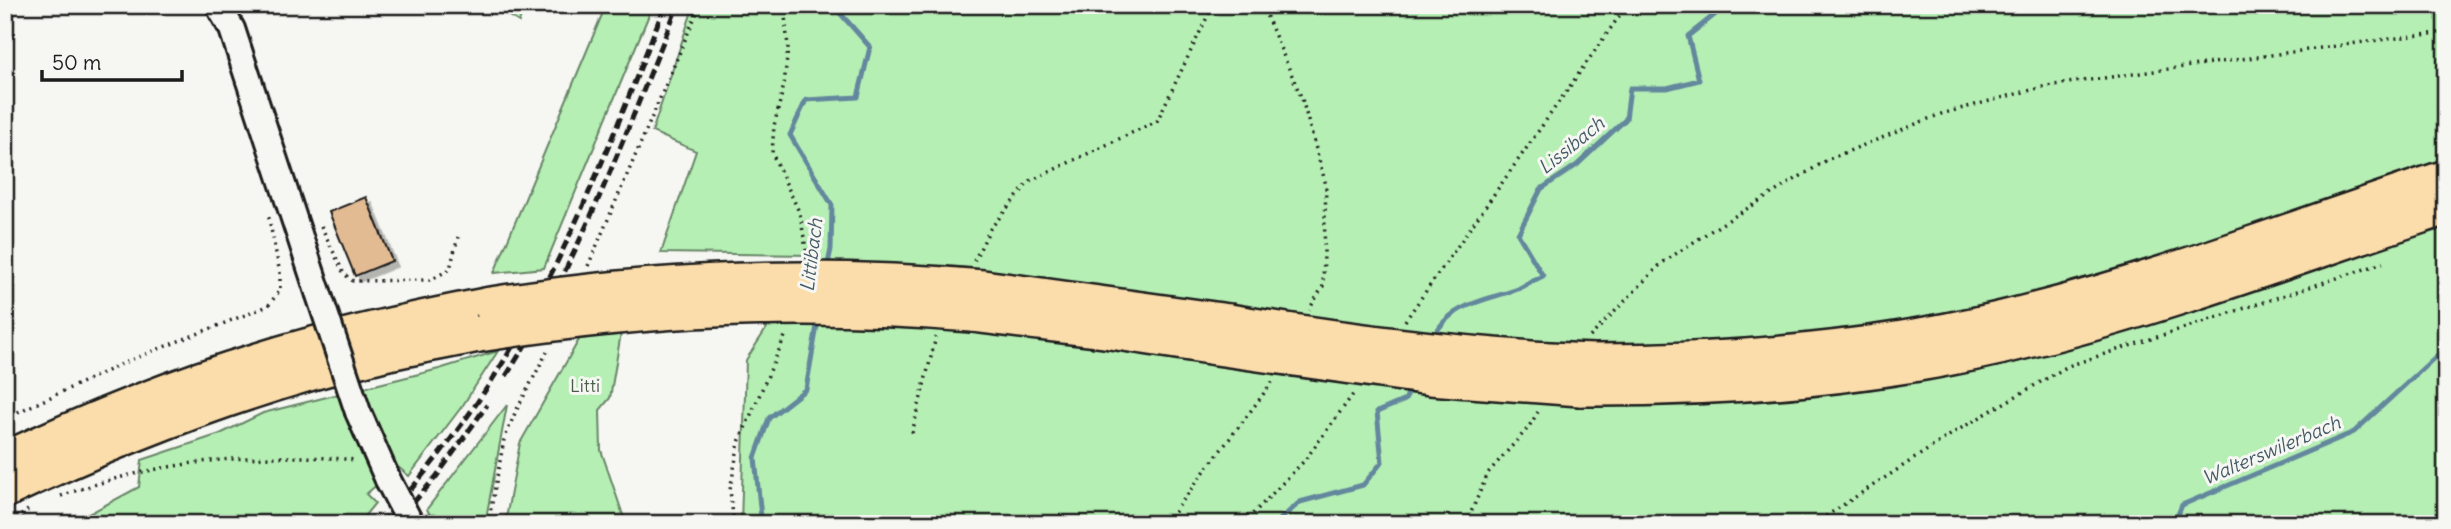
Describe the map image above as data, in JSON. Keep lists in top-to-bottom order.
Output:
{
  "water": ["Lissibach", "Littibach", "Walterswilerbach"],
  "parks": ["Litti"],
  "scale_bar": "50 m"
}
